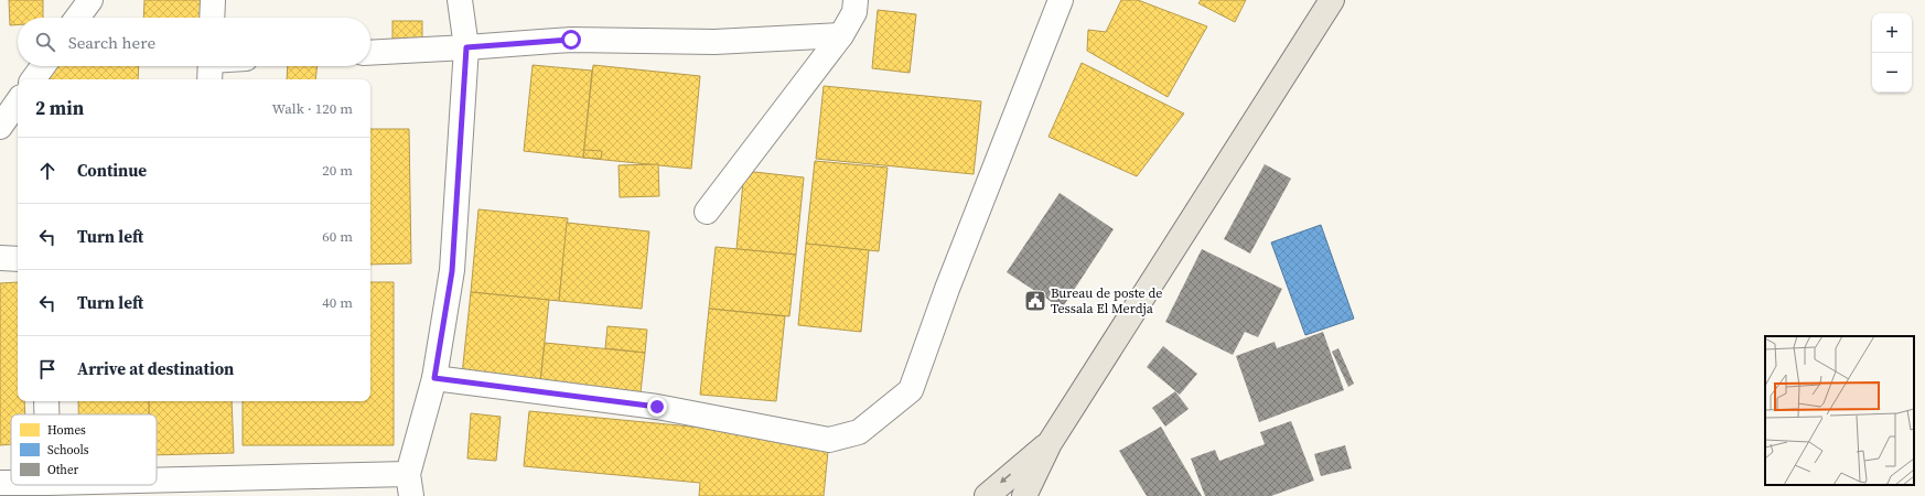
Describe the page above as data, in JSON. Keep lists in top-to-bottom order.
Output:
{
  "places": {
    "public building": ["Bureau de poste de Tessala El Merdja"]
  },
  "legend": ["Homes", "Schools", "Other"],
  "page": {
    "map_buttons": ["+", "−"],
    "search": "Search here",
    "heading": ["2 min", "Walk · 120 m"],
    "list": [
      ["Continue", "20 m"],
      ["Turn left", "60 m"],
      ["Turn left", "40 m"],
      "Arrive at destination"
    ]
  }
}
